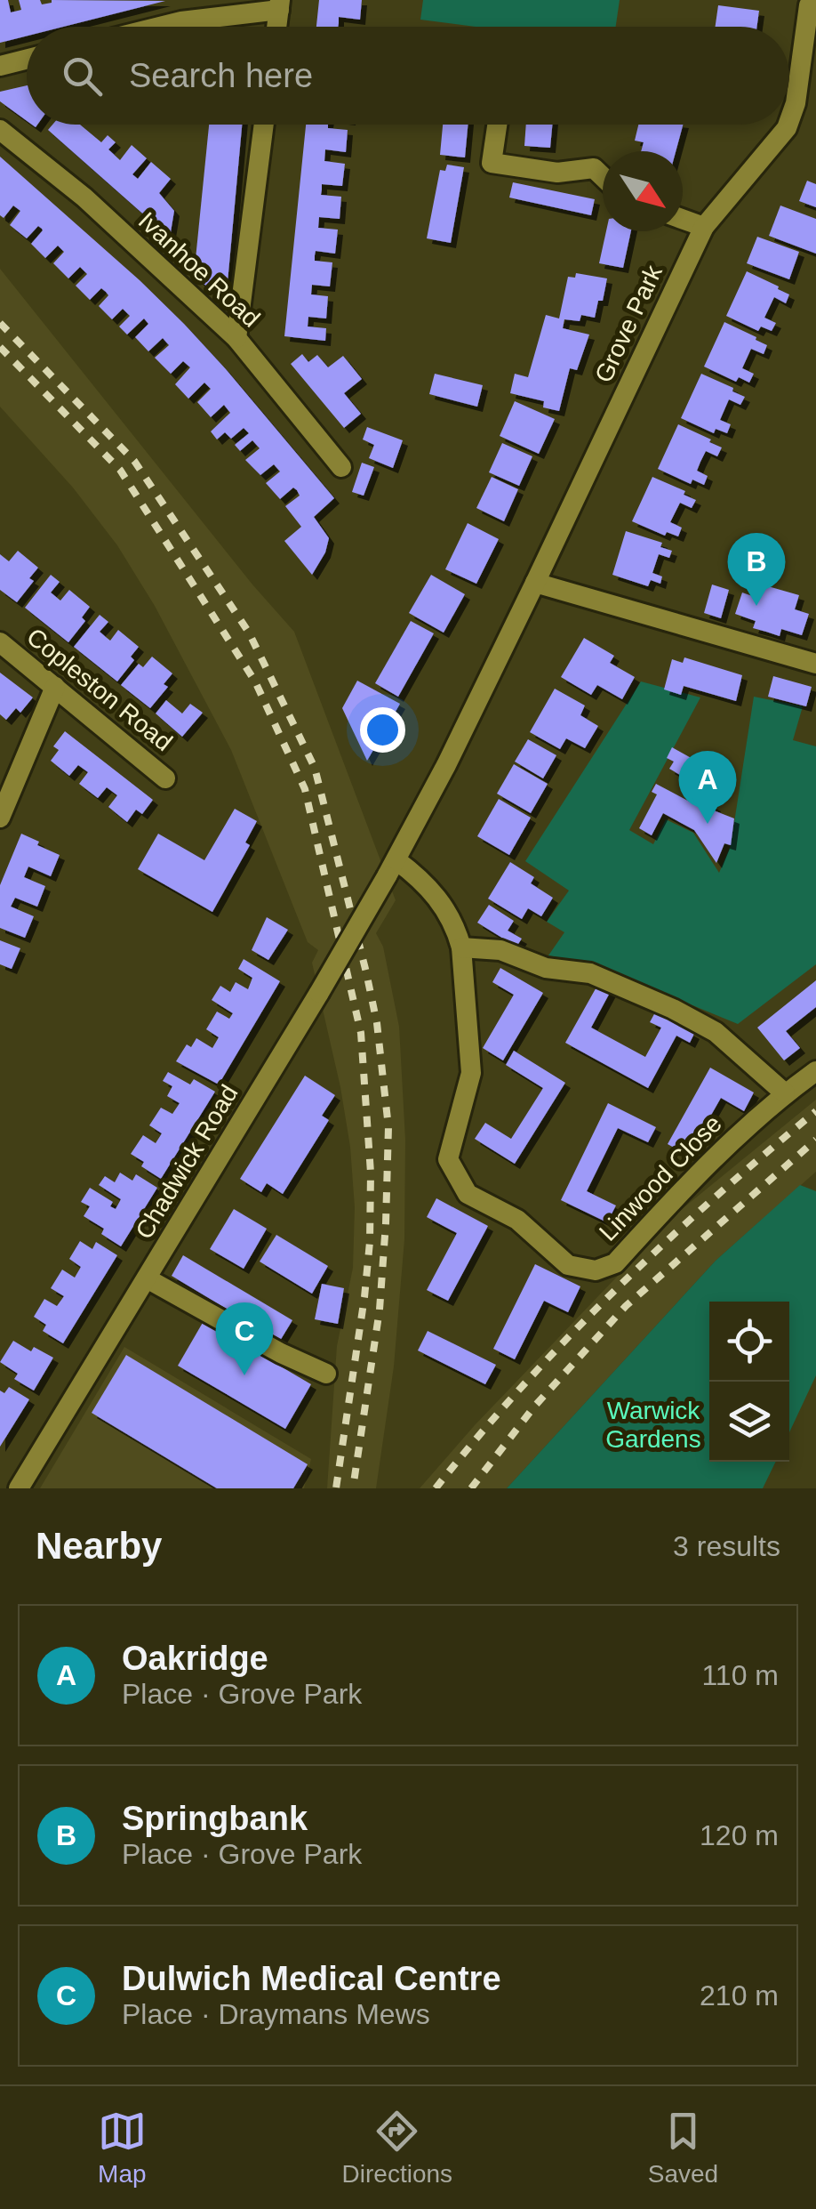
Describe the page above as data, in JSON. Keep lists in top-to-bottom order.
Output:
{
  "streets": {
    "street": [
      "Ivanhoe Road",
      "Grove Park",
      "Copleston Road",
      "Chadwick Road",
      "Linwood Close"
    ]
  },
  "crossings": [
    ["Grove Park", "Chadwick Road"],
    ["Grove Park", "Linwood Close"],
    ["Chadwick Road", "Linwood Close"]
  ],
  "parks": ["Warwick Gardens"],
  "north": "bottom right",
  "page": {
    "search": "Search here",
    "pins": ["B", "A", "C"],
    "heading": ["Nearby", "3 results"],
    "list": [
      {
        "mark": "A",
        "name": "Oakridge",
        "note": "Place · Grove Park",
        "value": "110 m"
      },
      {
        "mark": "B",
        "name": "Springbank",
        "note": "Place · Grove Park",
        "value": "120 m"
      },
      {
        "mark": "C",
        "name": "Dulwich Medical Centre",
        "note": "Place · Draymans Mews",
        "value": "210 m"
      }
    ],
    "nav": ["Map", "Directions", "Saved"]
  }
}
